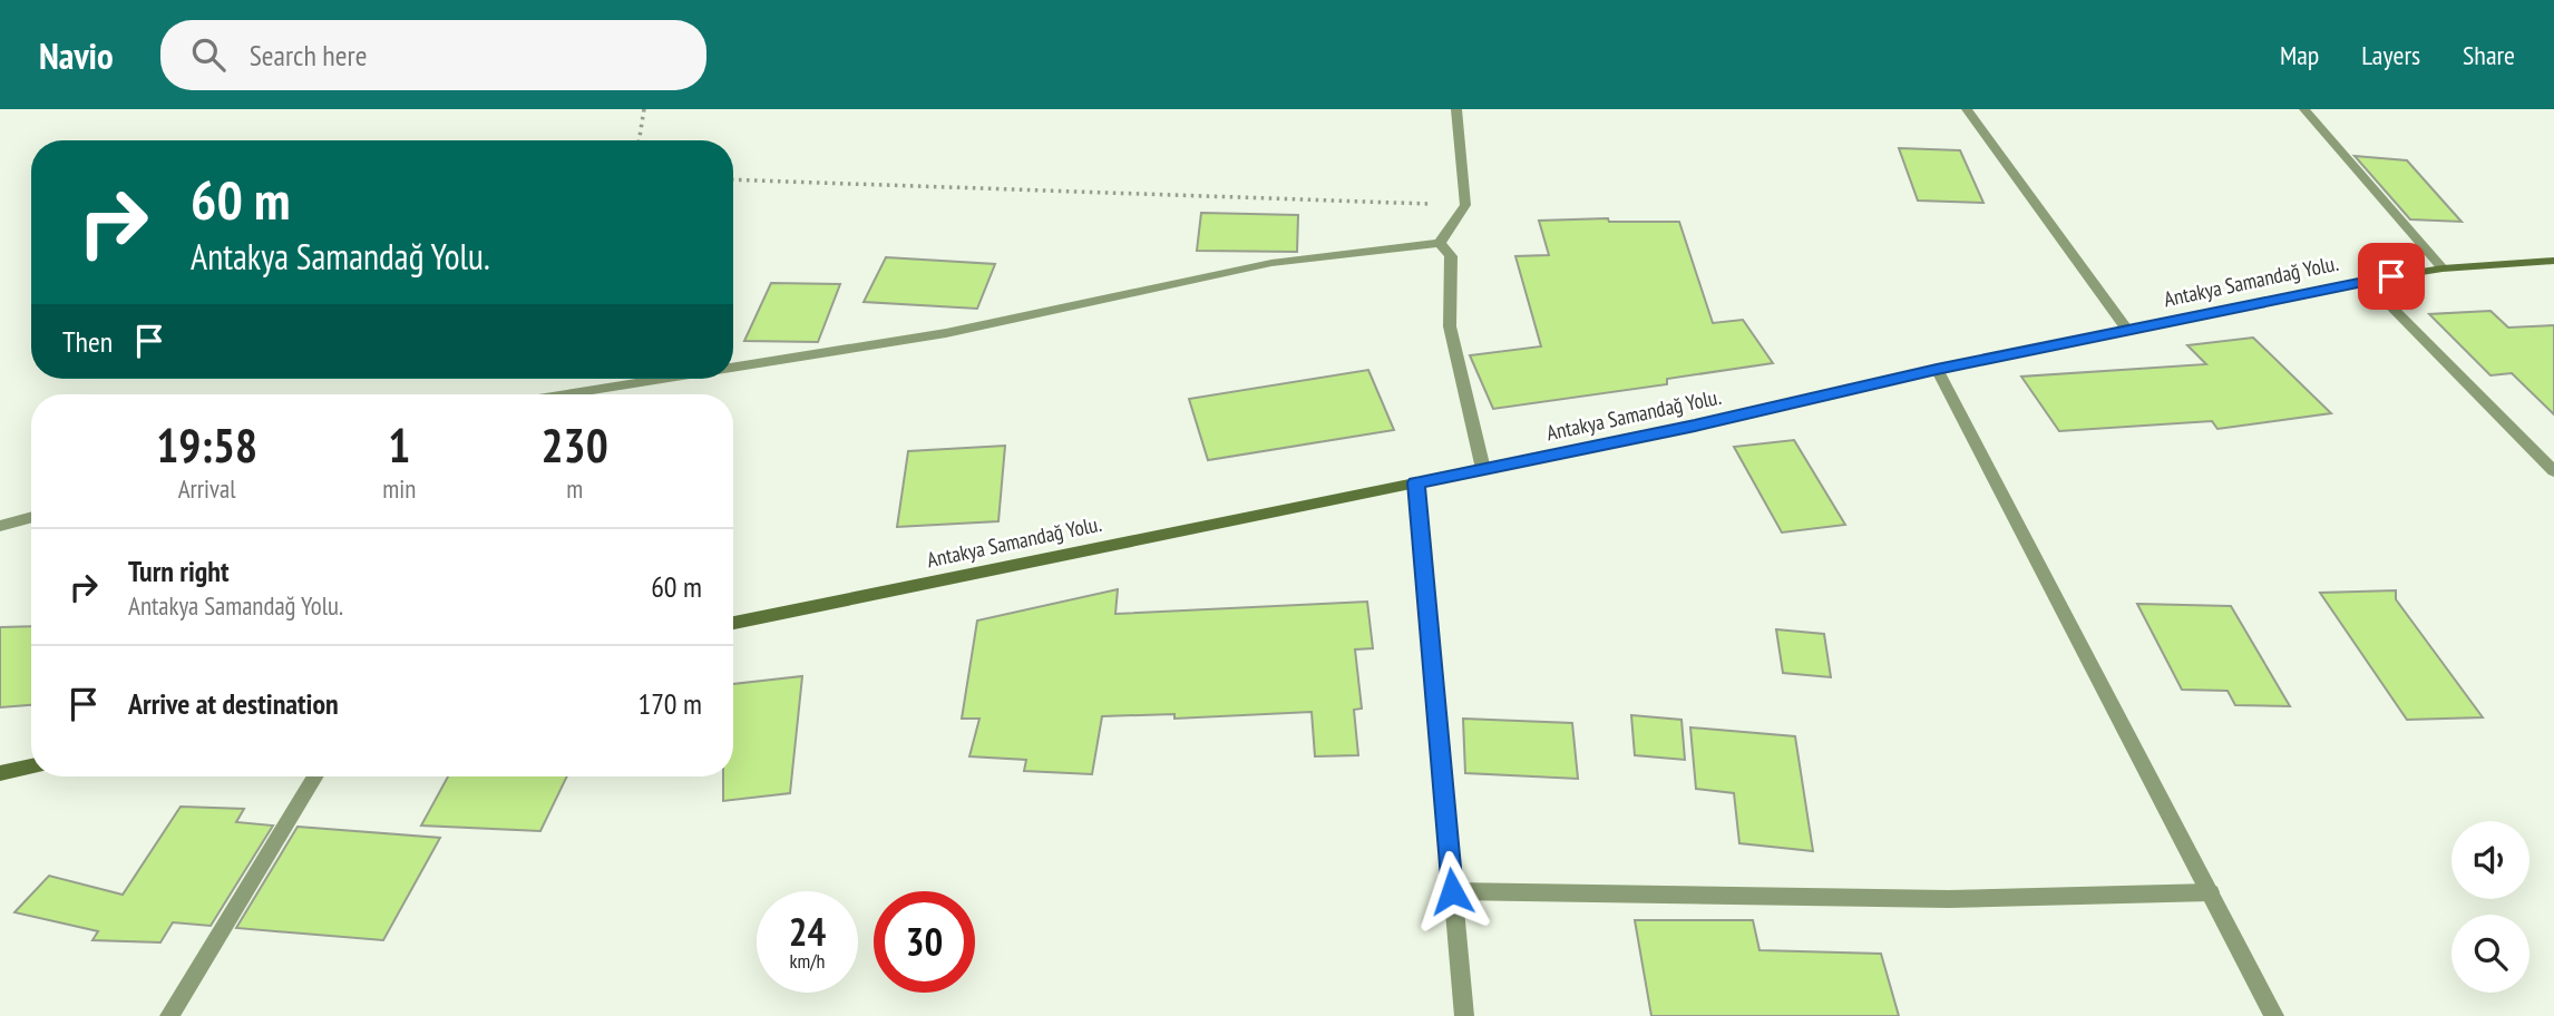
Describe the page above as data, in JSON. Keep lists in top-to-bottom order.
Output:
{
  "streets": {
    "street": ["Antakya Samandağ Yolu."]
  },
  "page": {
    "header": "Navio",
    "search": "Search here",
    "nav": ["Map", "Layers", "Share"],
    "turn": ["60 m", "Antakya Samandağ Yolu."],
    "then": "Then",
    "eta": [
      "19:58",
      "Arrival",
      "1",
      "min",
      "230",
      "m"
    ],
    "list": [
      {
        "name": "Turn right",
        "note": "Antakya Samandağ Yolu.",
        "value": "60 m"
      },
      {
        "name": "Arrive at destination",
        "value": "170 m"
      }
    ],
    "speed": "24 km/h",
    "limit": "30"
  }
}
